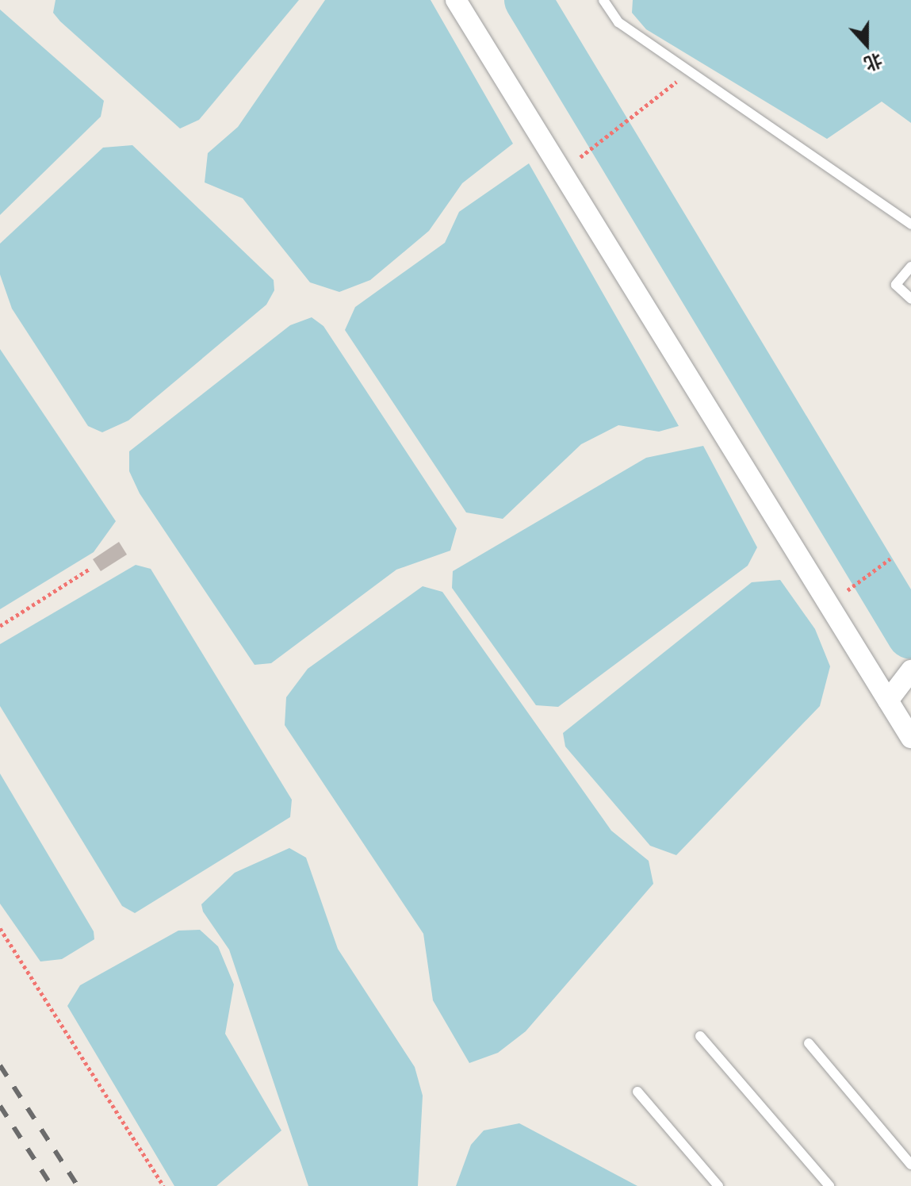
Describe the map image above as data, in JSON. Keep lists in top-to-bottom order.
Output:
{
  "north": "bottom"
}
